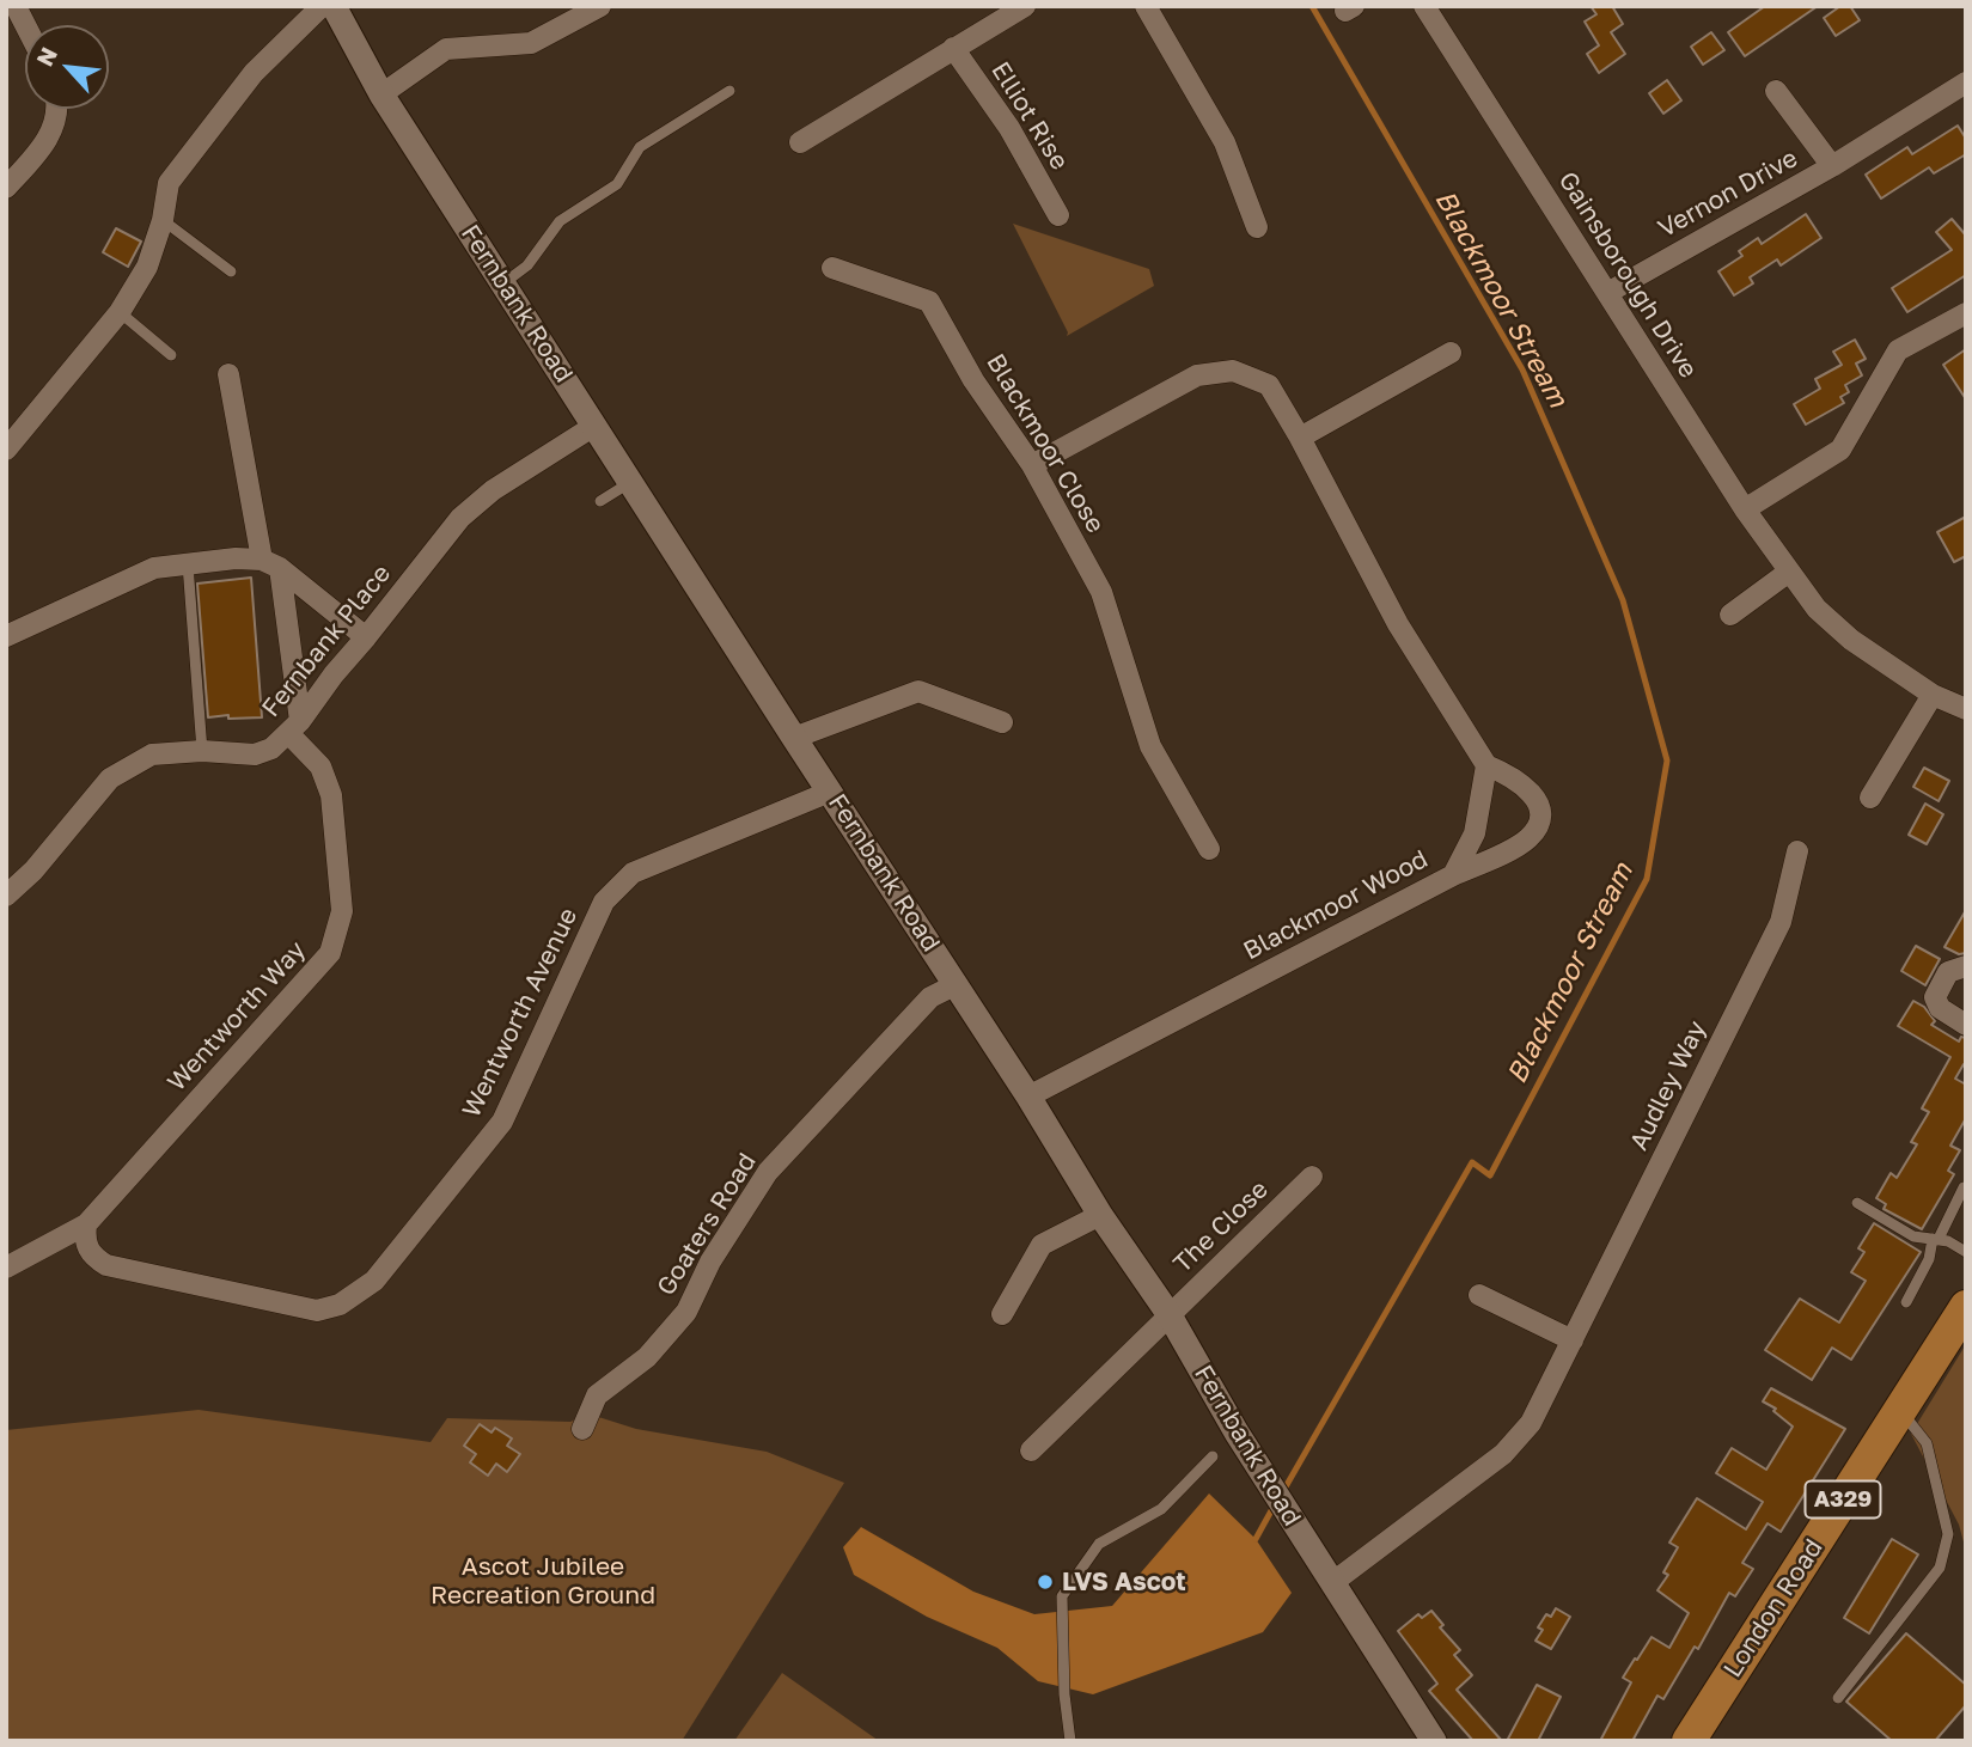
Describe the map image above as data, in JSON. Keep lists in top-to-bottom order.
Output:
{
  "streets": {
    "main road": ["A329", "London Road"],
    "street": [
      "Elliot Rise",
      "Vernon Drive",
      "Gainsborough Drive",
      "Fernbank Road",
      "Blackmoor Close",
      "Fernbank Place",
      "Blackmoor Wood",
      "Wentworth Avenue",
      "Wentworth Way",
      "Audley Way",
      "Goaters Road",
      "The Close"
    ]
  },
  "crossings": [
    ["Vernon Drive", "Gainsborough Drive"],
    ["Fernbank Road", "Fernbank Place"],
    ["Fernbank Road", "Blackmoor Wood"],
    ["Fernbank Road", "Wentworth Avenue"],
    ["Fernbank Road", "Audley Way"],
    ["Fernbank Road", "Goaters Road"],
    ["Fernbank Road", "The Close"],
    ["Fernbank Place", "Wentworth Way"],
    ["Wentworth Avenue", "Wentworth Way"]
  ],
  "water": ["Blackmoor Stream"],
  "parks": ["Ascot Jubilee Recreation Ground"],
  "places": ["LVS Ascot"],
  "north": "top left"
}
